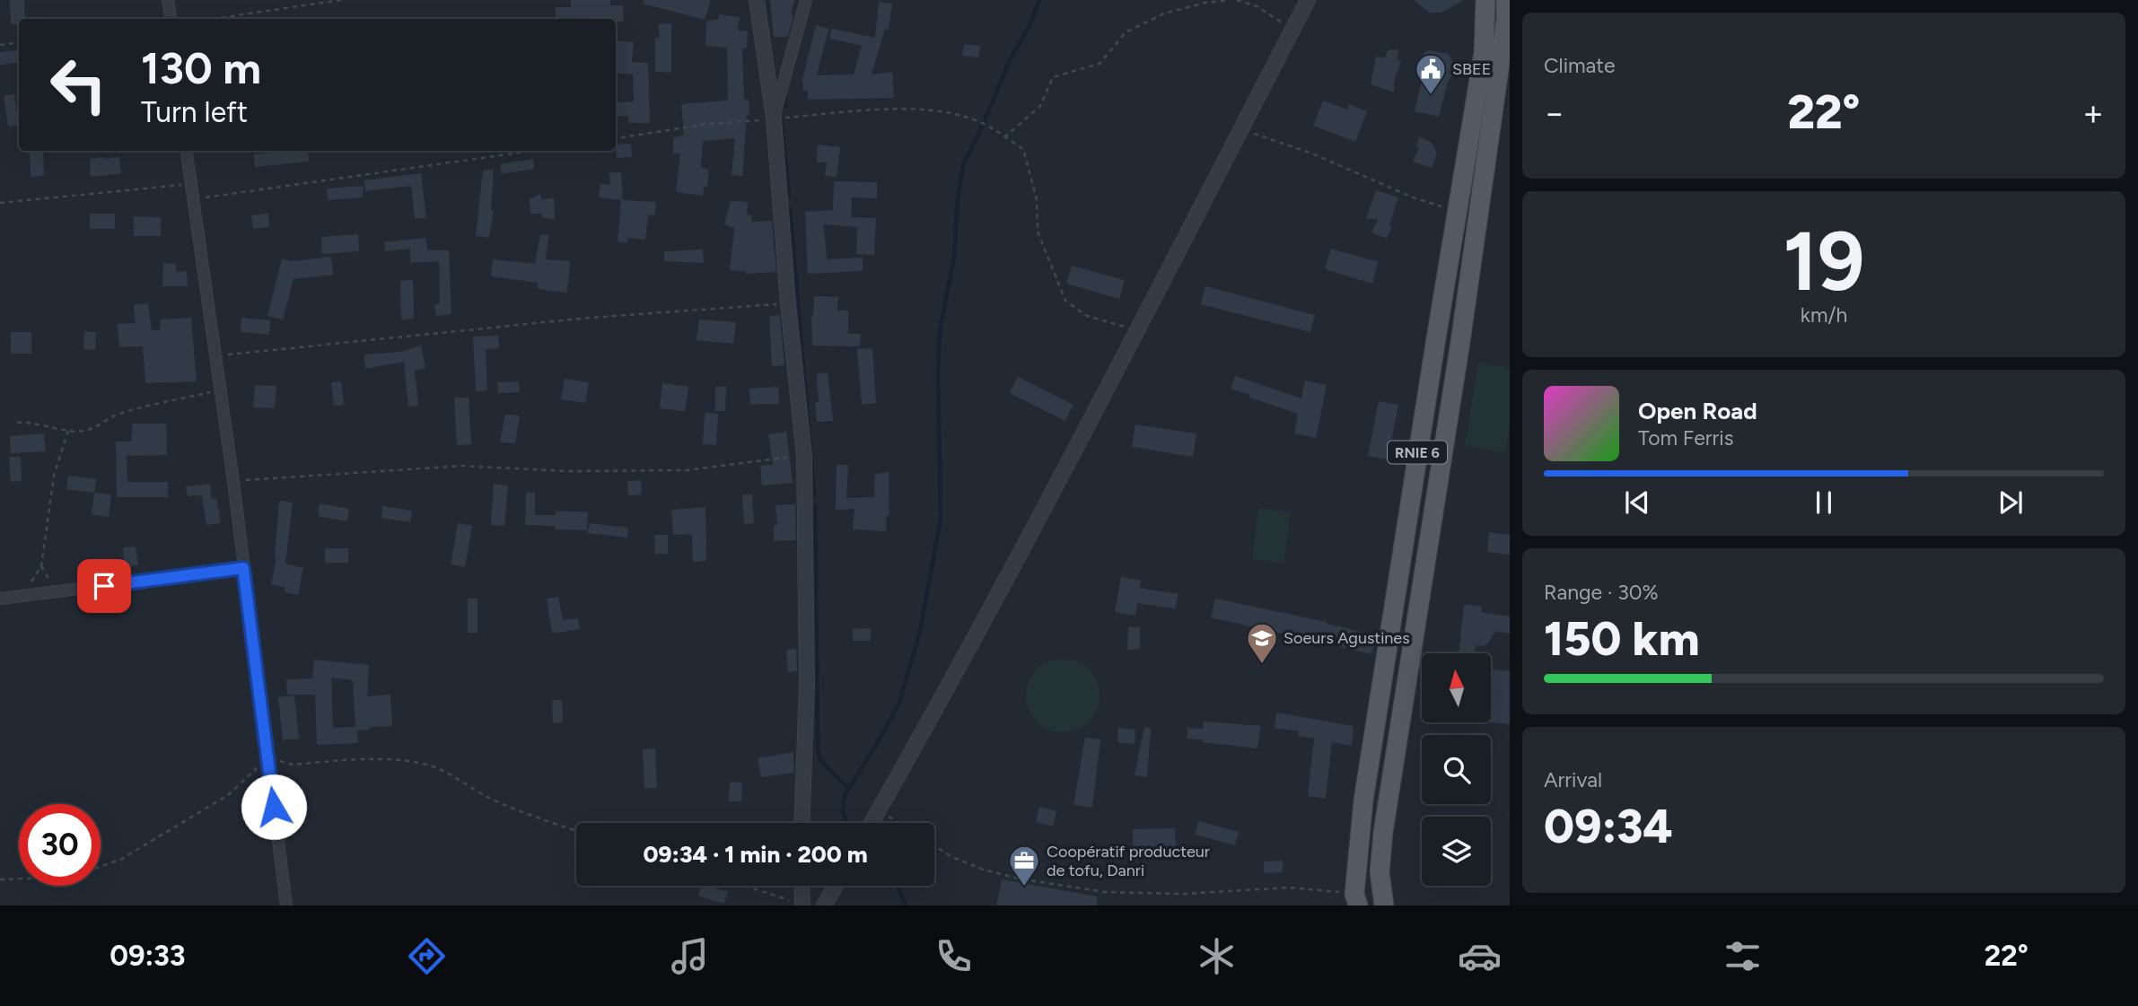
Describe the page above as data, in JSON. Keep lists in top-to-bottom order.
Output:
{
  "streets": {
    "main road": ["RNIE 6"]
  },
  "places": {
    "public building": ["SBEE"],
    "school or university": ["Soeurs Agustines"],
    "office": ["Coopératif producteur de tofu, Danri"]
  },
  "north": "top",
  "page": {
    "tile": [
      "Climate",
      ["19", "km/h"],
      ["Range · 30%", "150 km"],
      ["Arrival", "09:34"]
    ],
    "turn": ["130 m", "Turn left"],
    "heat": ["−", "22°", "+"],
    "song": ["Open Road", "Tom Ferris"],
    "limit": "30",
    "trip": "09:34 · 1 min · 200 m",
    "tabs": ["09:33", "22°"]
  }
}
